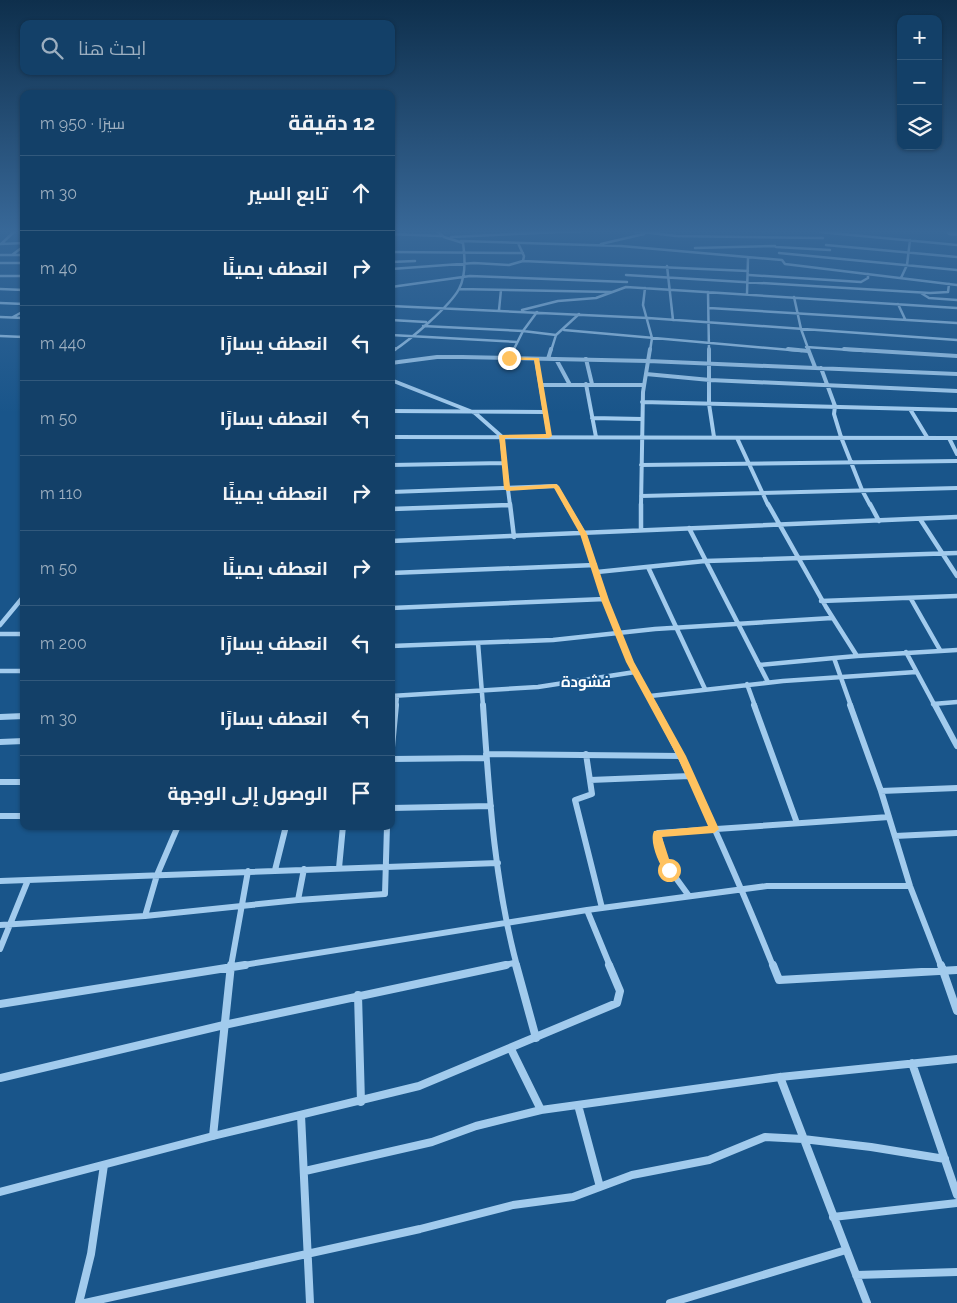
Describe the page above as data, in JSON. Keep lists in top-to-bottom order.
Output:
{
  "districts": ["فشودة"],
  "page": {
    "map_buttons": ["+", "−"],
    "search": "ابحث هنا",
    "heading": ["12 دقيقة", "سيرًا · 950 m"],
    "list": [
      ["تابع السير", "30 m"],
      ["انعطف يمينًا", "40 m"],
      ["انعطف يسارًا", "440 m"],
      ["انعطف يسارًا", "50 m"],
      ["انعطف يمينًا", "110 m"],
      ["انعطف يمينًا", "50 m"],
      ["انعطف يسارًا", "200 m"],
      ["انعطف يسارًا", "30 m"],
      "الوصول إلى الوجهة"
    ]
  }
}
